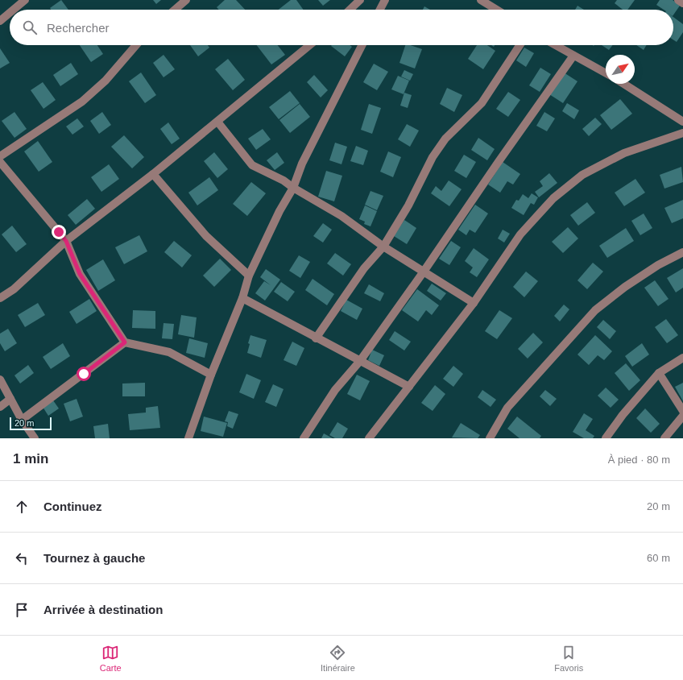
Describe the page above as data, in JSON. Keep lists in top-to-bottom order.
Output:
{
  "scale_bar": "20 m",
  "north": "top right",
  "page": {
    "search": "Rechercher",
    "scale": "20 m",
    "heading": ["1 min", "À pied · 80 m"],
    "list": [
      ["Continuez", "20 m"],
      ["Tournez à gauche", "60 m"],
      "Arrivée à destination"
    ],
    "nav": ["Carte", "Itinéraire", "Favoris"]
  }
}
